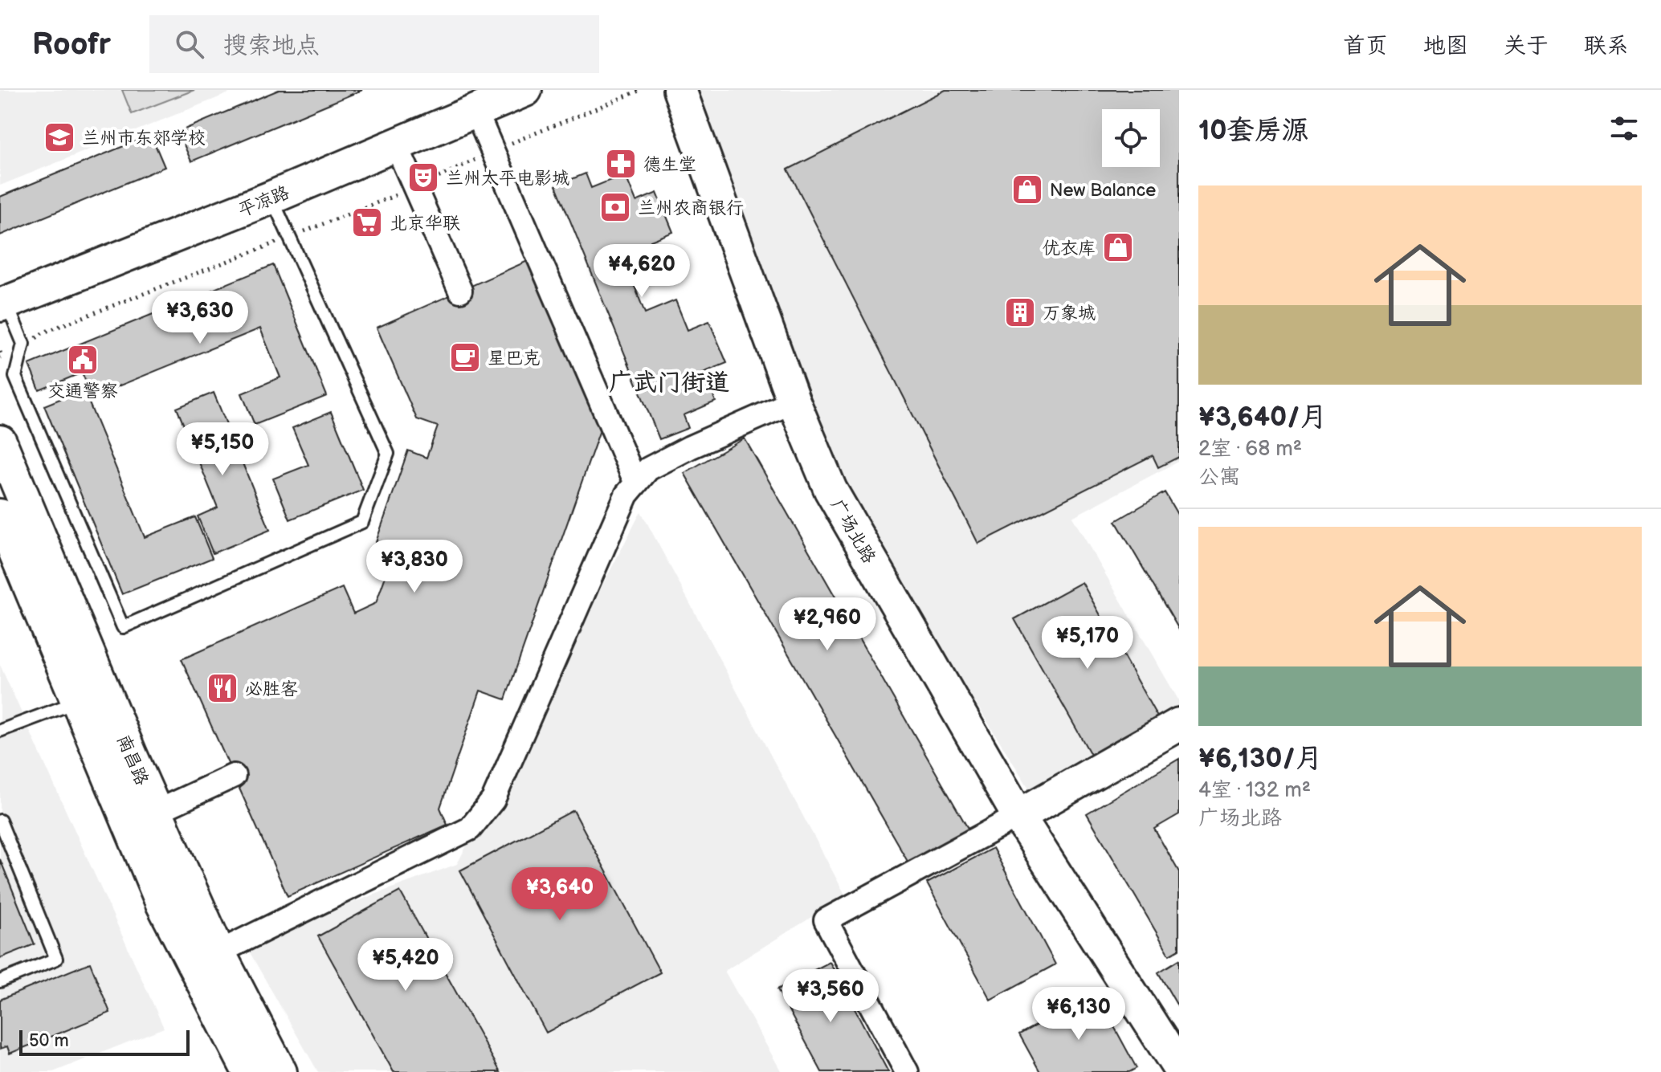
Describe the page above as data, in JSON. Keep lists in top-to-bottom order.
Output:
{
  "streets": {
    "main road": ["平凉路", "广场北路", "南昌路"]
  },
  "districts": ["广武门街道"],
  "places": {
    "school or university": ["兰州市东郊学校"],
    "pharmacy": ["德生堂"],
    "theatre": ["兰州太平电影城"],
    "shop": ["New Balance", "优衣库"],
    "bank": ["兰州农商银行"],
    "supermarket": ["北京华联"],
    "building": ["万象城"],
    "cafe": ["星巴克"],
    "public building": ["交通警察"],
    "restaurant": ["必胜客"]
  },
  "scale_bar": "50 m",
  "page": {
    "header": "Roofr",
    "search": "搜索地点",
    "nav": [
      "首页",
      "地图",
      "关于",
      "联系"
    ],
    "heading": "10套房源",
    "list": [
      {
        "name": "¥3,640/月",
        "note": "2室 · 68 m² · 公寓"
      },
      {
        "name": "¥6,130/月",
        "note": "4室 · 132 m² · 广场北路"
      }
    ],
    "price": [
      "¥4,620",
      "¥3,630",
      "¥5,150",
      "¥3,830",
      "¥2,960",
      "¥5,170",
      "¥3,640",
      "¥5,420",
      "¥3,560",
      "¥6,130"
    ],
    "scale": "50 m"
  }
}
